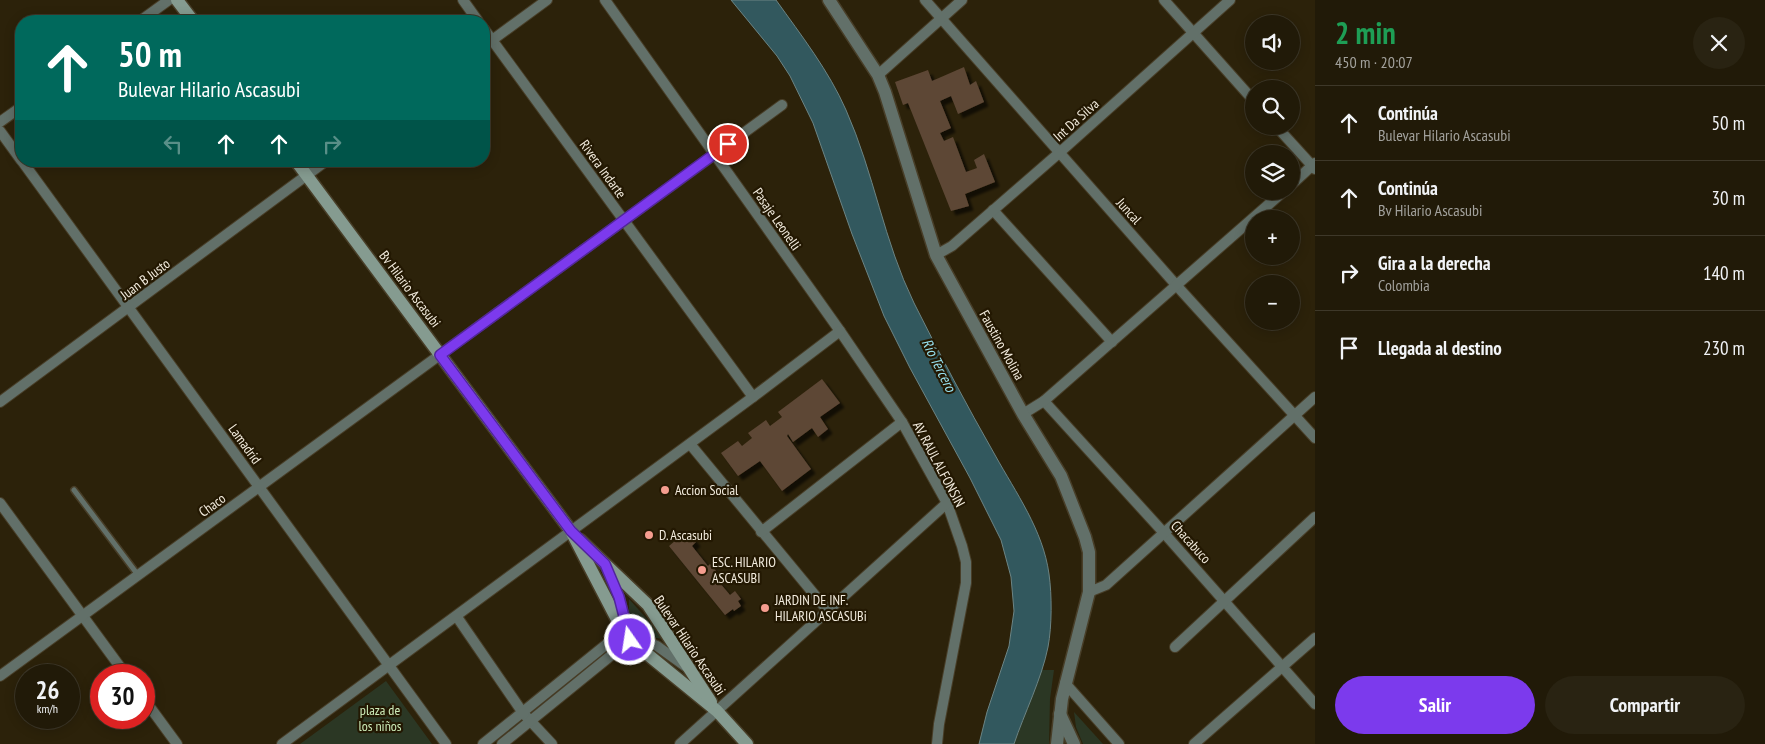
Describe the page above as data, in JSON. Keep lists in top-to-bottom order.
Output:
{
  "streets": {
    "main road": ["Bv Hilario Ascasubi", "Bulevar Hilario Ascasubi"],
    "street": [
      "Int Da Silva",
      "Rivera Indarte",
      "Juncal",
      "Pasaje Leonelli",
      "Juan B Justo",
      "Faustino Molina",
      "Lamadrid",
      "AV. RAUL ALFONSIN",
      "Chaco",
      "Chacabuco"
    ]
  },
  "crossings": [
    ["Int Da Silva", "Juncal"],
    ["Int Da Silva", "Faustino Molina"],
    ["Rivera Indarte", "Chaco"],
    ["Pasaje Leonelli", "AV. RAUL ALFONSIN"],
    ["Pasaje Leonelli", "Chaco"],
    ["Juan B Justo", "Bv Hilario Ascasubi"],
    ["Juan B Justo", "Lamadrid"],
    ["Bv Hilario Ascasubi", "Chaco"],
    ["Bv Hilario Ascasubi", "Bulevar Hilario Ascasubi"],
    ["Lamadrid", "Chaco"]
  ],
  "water": ["Río Tercero"],
  "parks": ["plaza de los niños"],
  "places": [
    "Accion Social",
    "D. Ascasubi",
    "ESC. HILARIO ASCASUBI",
    "JARDIN DE INF. HILARIO ASCASUBi"
  ],
  "page": {
    "heading": ["2 min", "450 m · 20:07"],
    "map_buttons": ["+", "−"],
    "turn": ["50 m", "Bulevar Hilario Ascasubi"],
    "list": [
      {
        "name": "Continúa",
        "note": "Bulevar Hilario Ascasubi",
        "value": "50 m"
      },
      {
        "name": "Continúa",
        "note": "Bv Hilario Ascasubi",
        "value": "30 m"
      },
      {
        "name": "Gira a la derecha",
        "note": "Colombia",
        "value": "140 m"
      },
      {
        "name": "Llegada al destino",
        "value": "230 m"
      }
    ],
    "speed": "26 km/h",
    "limit": "30",
    "buttons": ["Salir", "Compartir"]
  }
}
